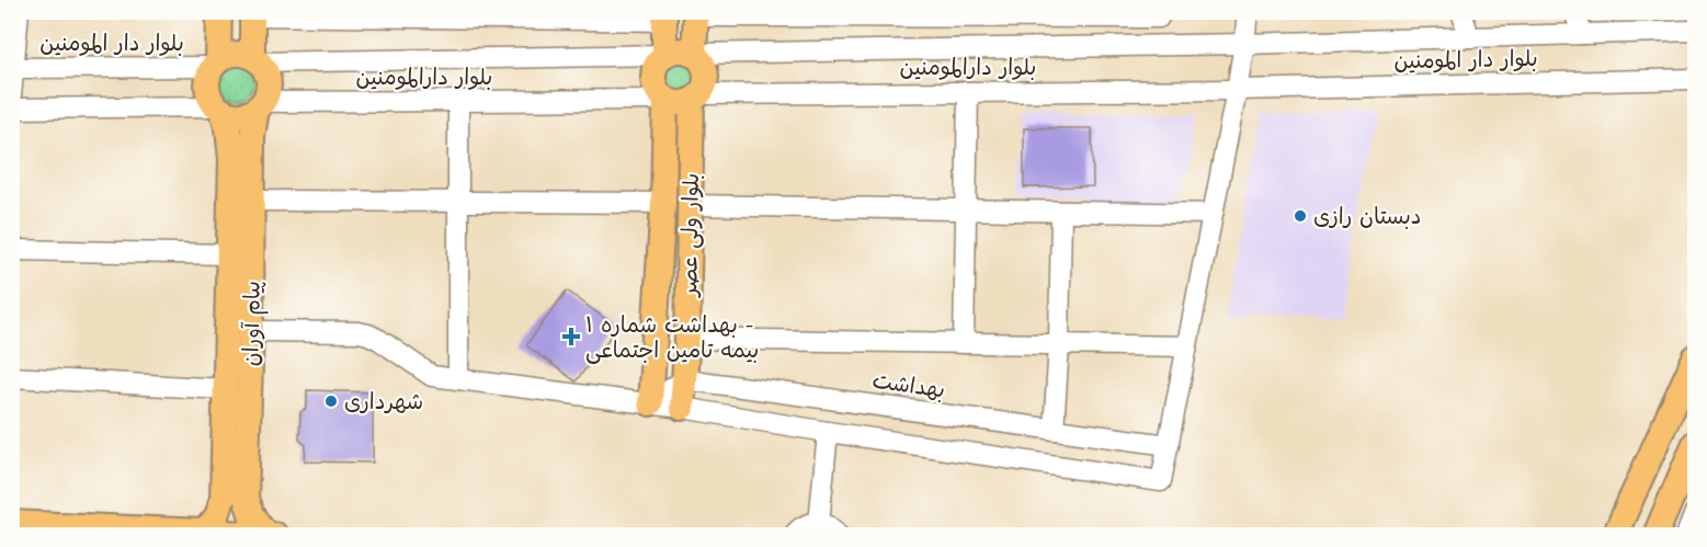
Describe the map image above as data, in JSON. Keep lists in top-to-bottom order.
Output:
{
  "streets": {
    "main road": ["بلوار ولی عصر", "پیام آوران"],
    "street": ["بلوار دار المومنین", "بلوار دارالمومنین", "بهداشت"]
  },
  "crossings": [
    ["بلوار دار المومنین", "بلوار دارالمومنین"],
    ["بلوار دار المومنین", "بلوار ولی عصر"],
    ["بلوار دار المومنین", "پیام آوران"],
    ["بلوار دارالمومنین", "بلوار ولی عصر"],
    ["بلوار دارالمومنین", "پیام آوران"],
    ["بلوار ولی عصر", "بهداشت"]
  ],
  "places": {
    "other": ["دبستان رازی", "شهرداری"],
    "health": ["بهداشت شماره ۱ - بیمه تامین اجتماعی"]
  }
}
